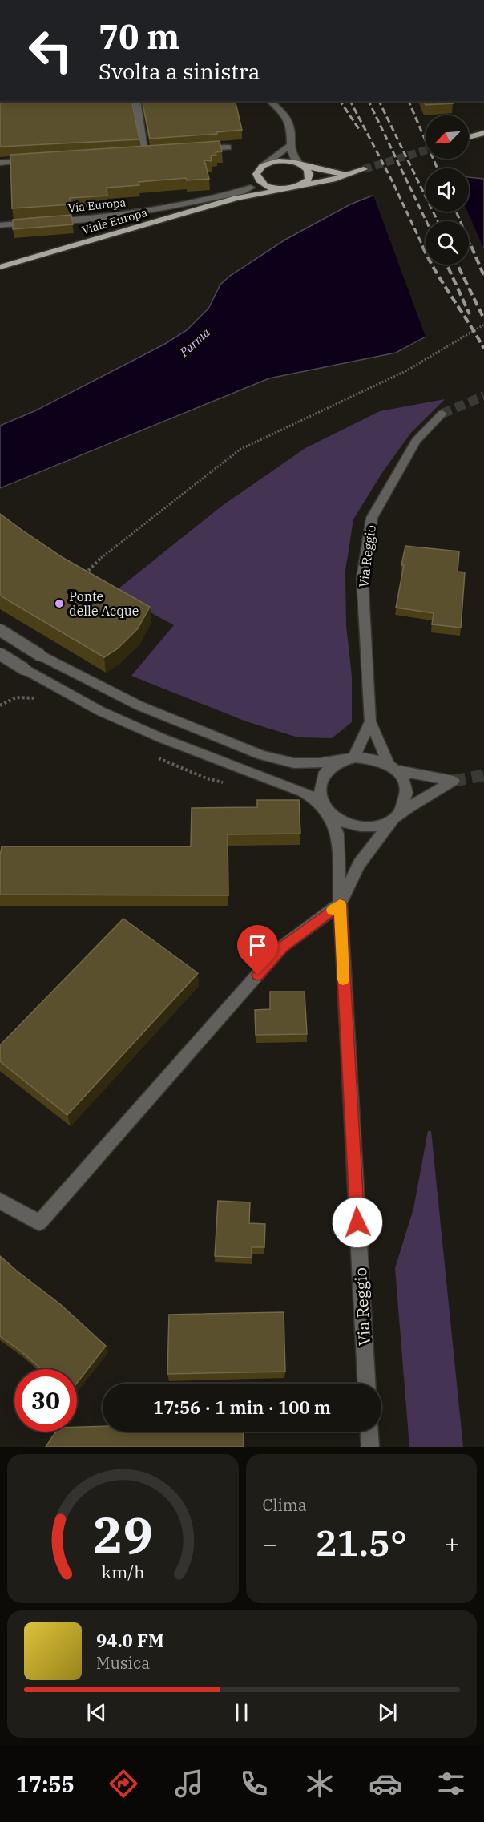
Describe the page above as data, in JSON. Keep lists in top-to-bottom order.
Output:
{
  "streets": {
    "main road": ["Viale Europa"],
    "street": ["Via Europa", "Via Reggio"]
  },
  "water": ["Parma"],
  "places": ["Ponte delle Acque"],
  "north": "bottom left",
  "page": {
    "turn": ["70 m", "Svolta a sinistra"],
    "limit": "30",
    "trip": "17:56 · 1 min · 100 m",
    "tile": "Clima",
    "heat": ["−", "21.5°", "+"],
    "song": ["94.0 FM", "Musica"],
    "tabs": "17:55",
    "gauge": ["29", "km/h"]
  }
}
